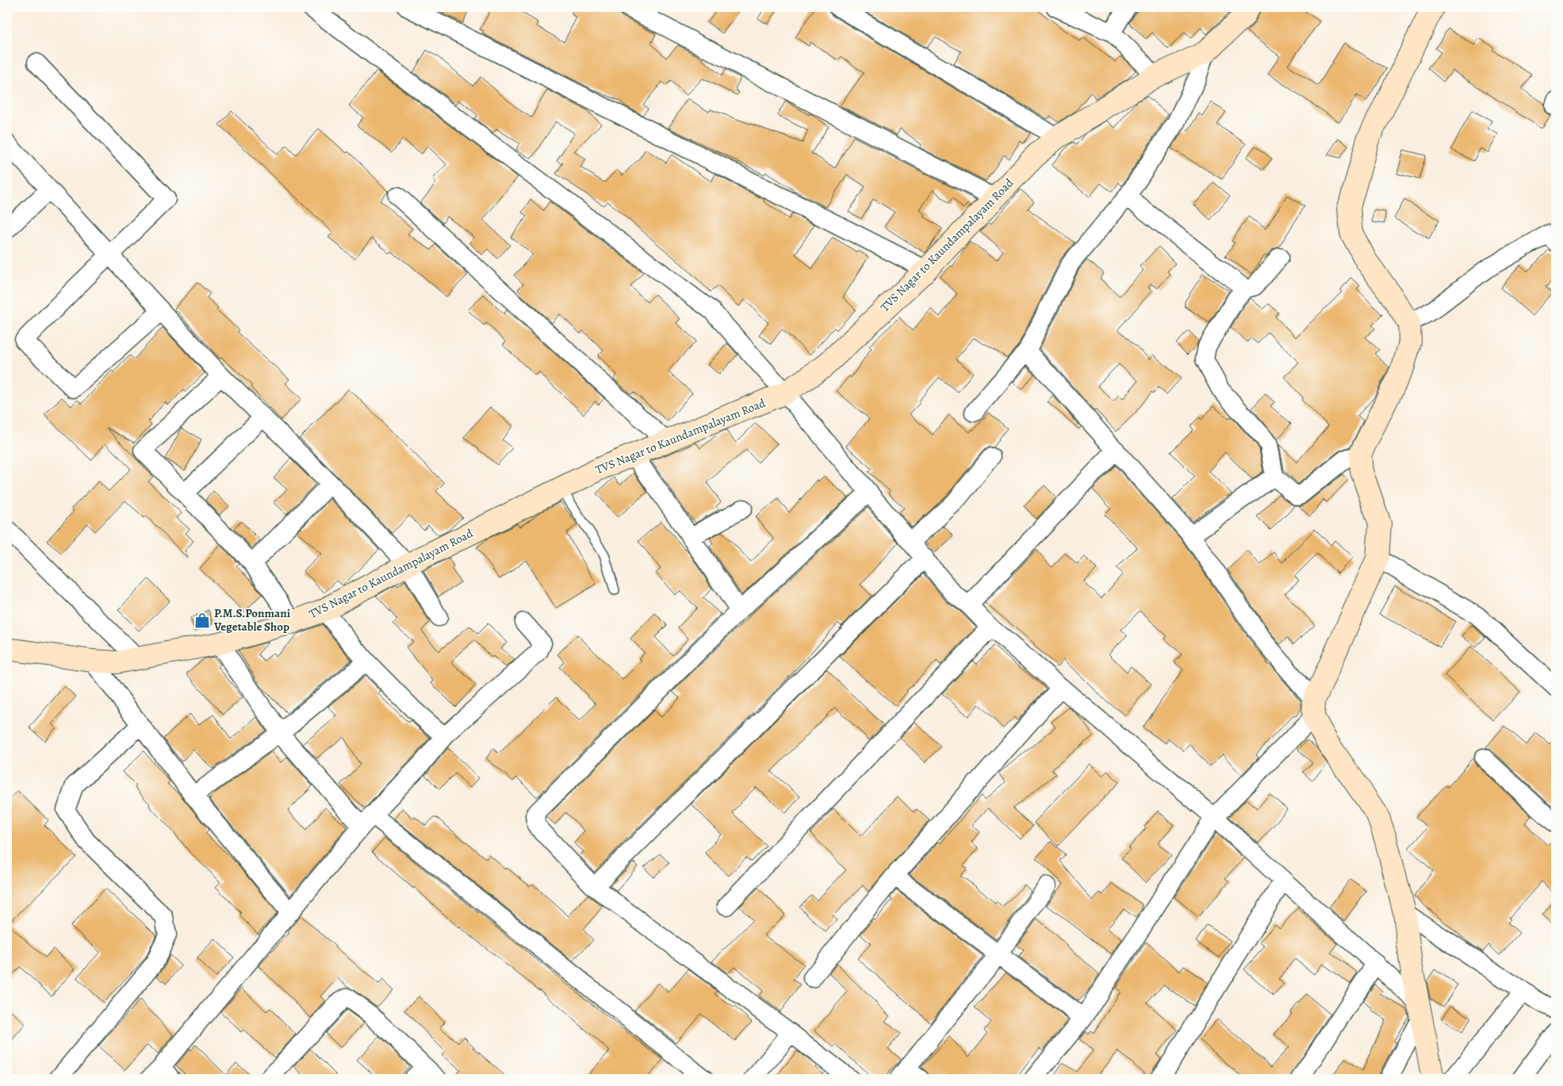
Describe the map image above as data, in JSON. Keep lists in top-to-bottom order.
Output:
{
  "streets": {
    "street": ["TVS Nagar to Kaundampalayam Road"]
  },
  "places": {
    "shop": ["P.M.S.Ponmani Vegetable Shop"]
  }
}
